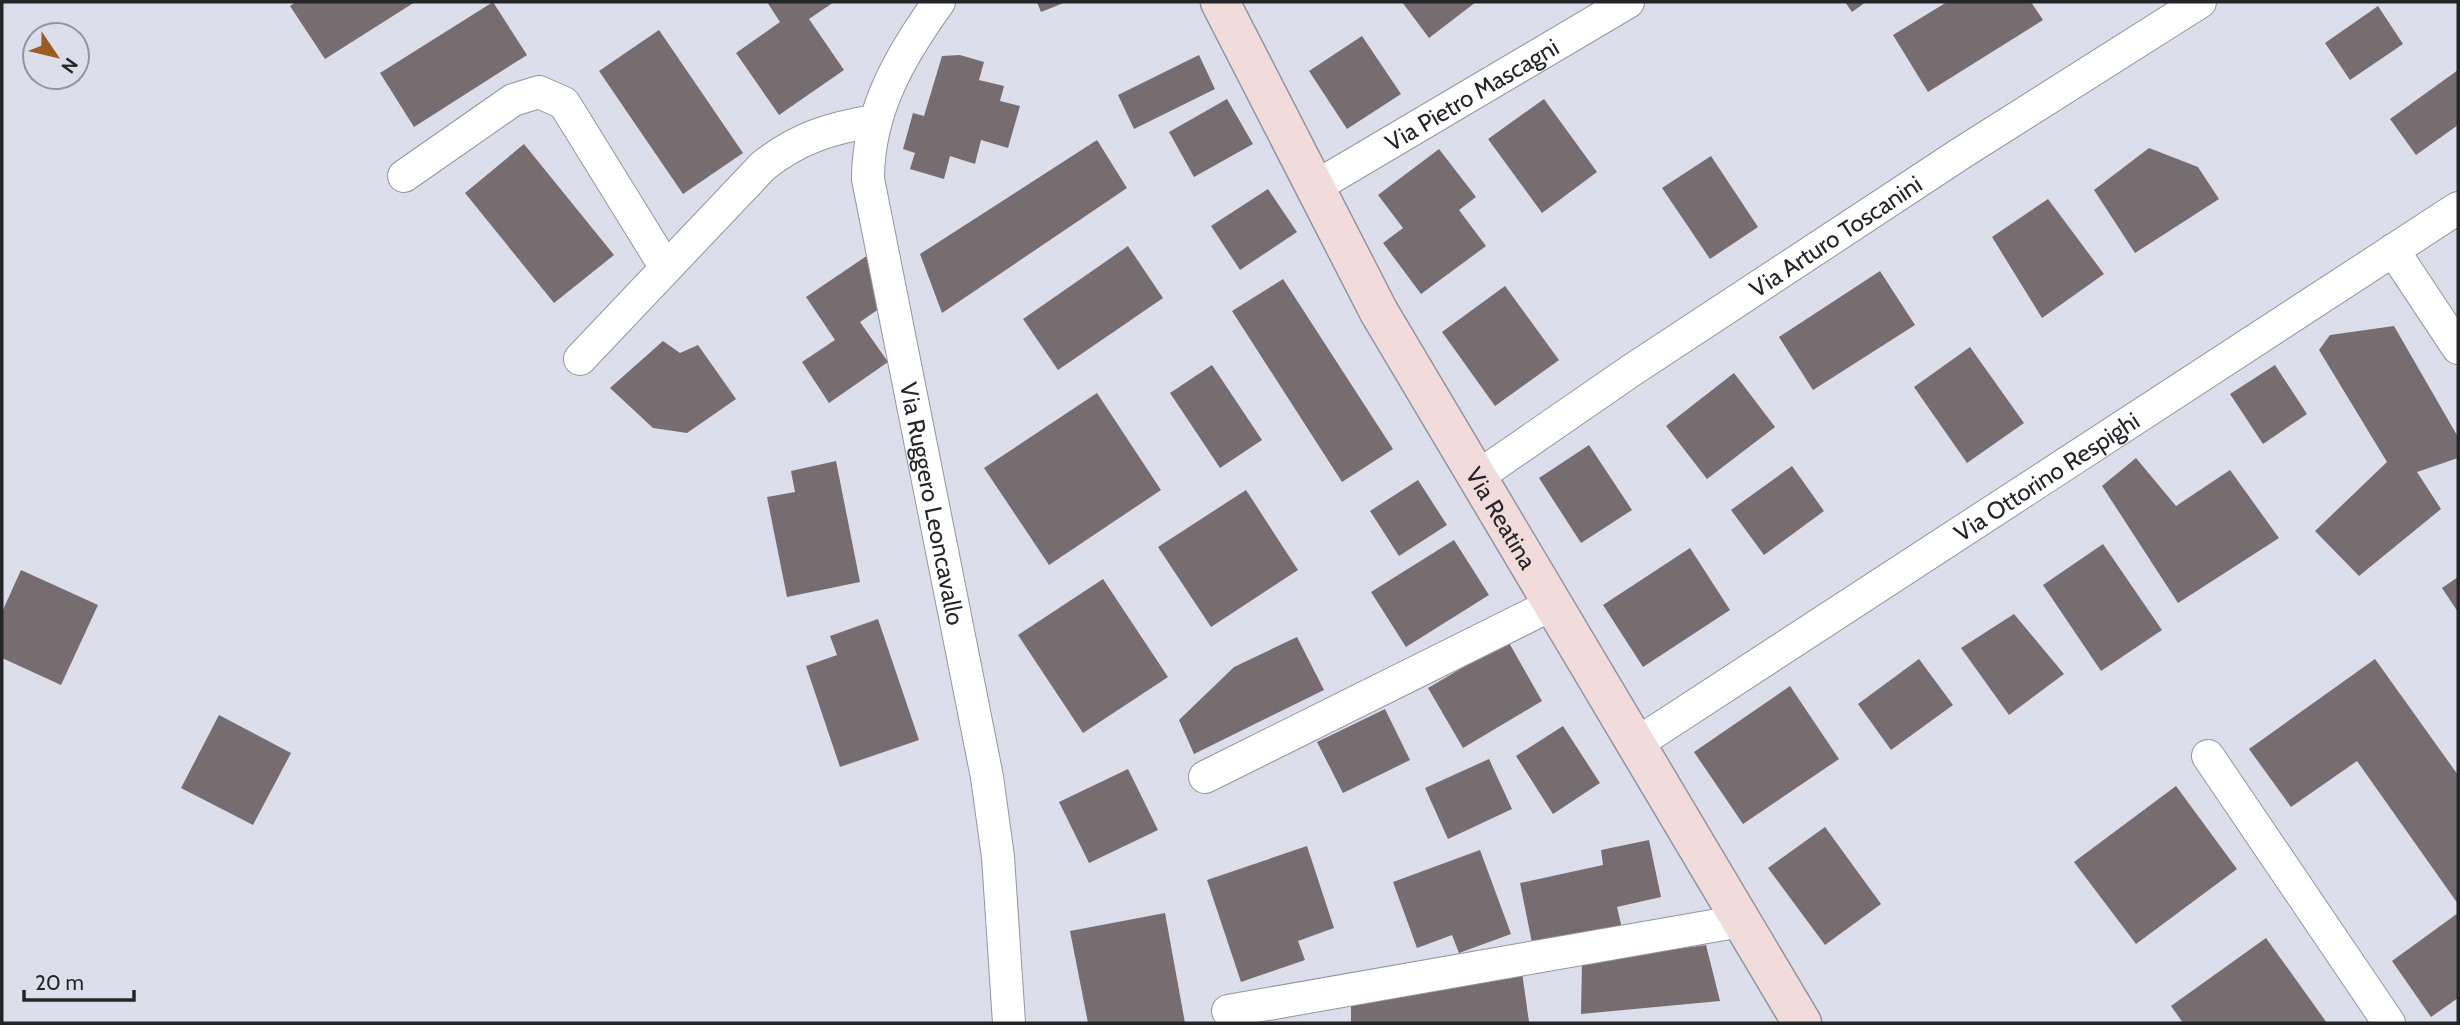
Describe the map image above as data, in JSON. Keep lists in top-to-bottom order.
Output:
{
  "streets": {
    "street": [
      "Via Pietro Mascagni",
      "Via Arturo Toscanini",
      "Via Ottorino Respighi",
      "Via Ruggero Leoncavallo",
      "Via Reatina"
    ]
  },
  "crossings": [
    ["Via Pietro Mascagni", "Via Reatina"],
    ["Via Arturo Toscanini", "Via Reatina"],
    ["Via Ottorino Respighi", "Via Reatina"]
  ],
  "scale_bar": "20 m",
  "north": "bottom right"
}
